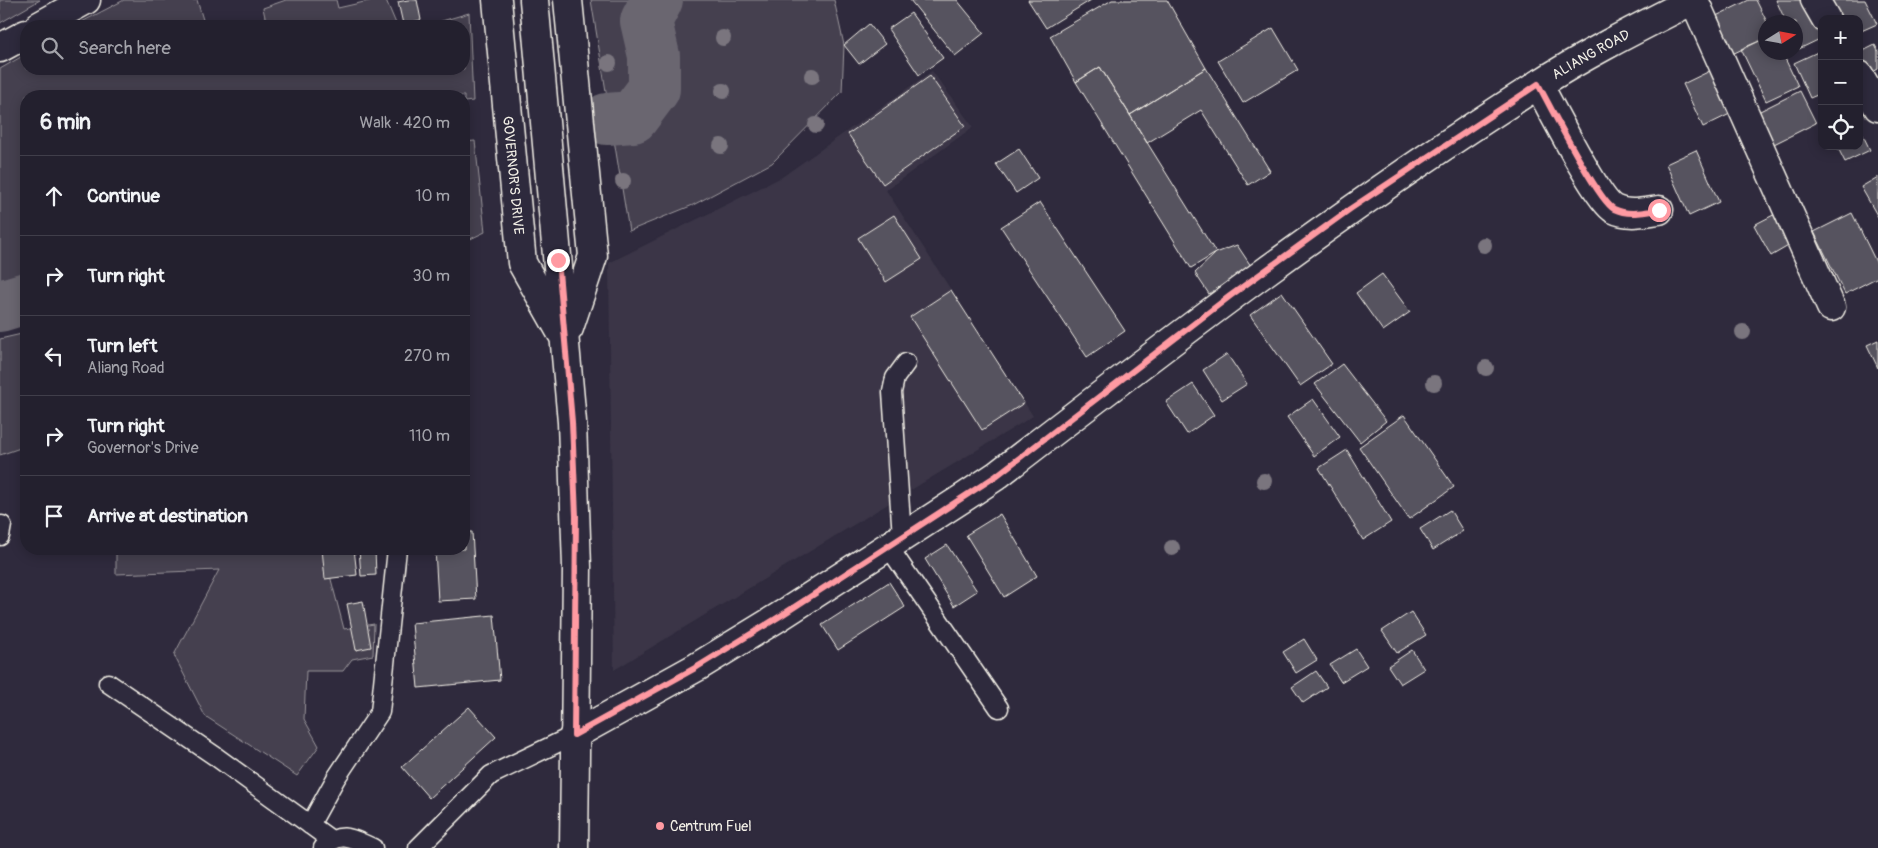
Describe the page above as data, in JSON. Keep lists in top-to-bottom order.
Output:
{
  "streets": {
    "street": ["ALIANG ROAD", "GOVERNOR'S DRIVE"]
  },
  "crossings": [
    ["ALIANG ROAD", "GOVERNOR'S DRIVE"]
  ],
  "places": ["Centrum Fuel"],
  "north": "right",
  "page": {
    "map_buttons": ["+", "−"],
    "search": "Search here",
    "heading": ["6 min", "Walk · 420 m"],
    "list": [
      ["Continue", "10 m"],
      ["Turn right", "30 m"],
      ["Turn left", "Aliang Road", "270 m"],
      ["Turn right", "Governor's Drive", "110 m"],
      "Arrive at destination"
    ]
  }
}
